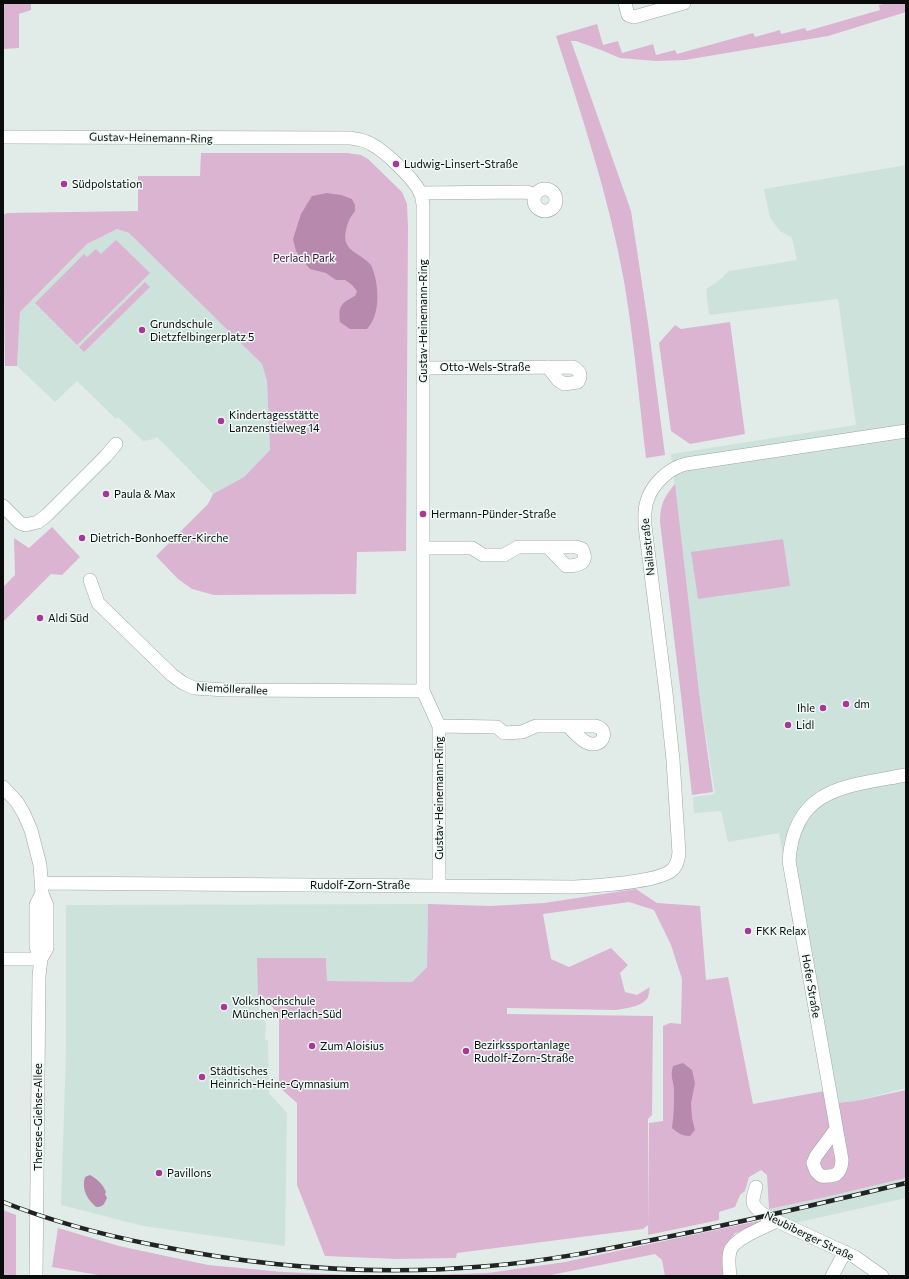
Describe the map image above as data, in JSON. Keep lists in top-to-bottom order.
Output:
{
  "streets": {
    "street": [
      "Gustav-Heinemann-Ring",
      "Otto-Wels-Straße",
      "Nailastraße",
      "Niemöllerallee",
      "Rudolf-Zorn-Straße",
      "Hofer Straße",
      "Therese-Giehse-Allee",
      "Neubiberger Straße"
    ]
  },
  "crossings": [
    ["Gustav-Heinemann-Ring", "Otto-Wels-Straße"],
    ["Gustav-Heinemann-Ring", "Niemöllerallee"],
    ["Gustav-Heinemann-Ring", "Rudolf-Zorn-Straße"],
    ["Nailastraße", "Rudolf-Zorn-Straße"],
    ["Rudolf-Zorn-Straße", "Therese-Giehse-Allee"]
  ],
  "parks": ["Perlach Park"],
  "places": [
    "Ludwig-Linsert-Straße",
    "Südpolstation",
    "Grundschule Dietzfelbingerplatz 5",
    "Kindertagesstätte Lanzenstielweg 14",
    "Paula & Max",
    "Hermann-Pünder-Straße",
    "Dietrich-Bonhoeffer-Kirche",
    "Aldi Süd",
    "dm",
    "Ihle",
    "Lidl",
    "FKK Relax",
    "Volkshochschule München Perlach-Süd",
    "Zum Aloisius",
    "Bezirkssportanlage Rudolf-Zorn-Straße",
    "Städtisches Heinrich-Heine-Gymnasium",
    "Pavillons"
  ]
}
